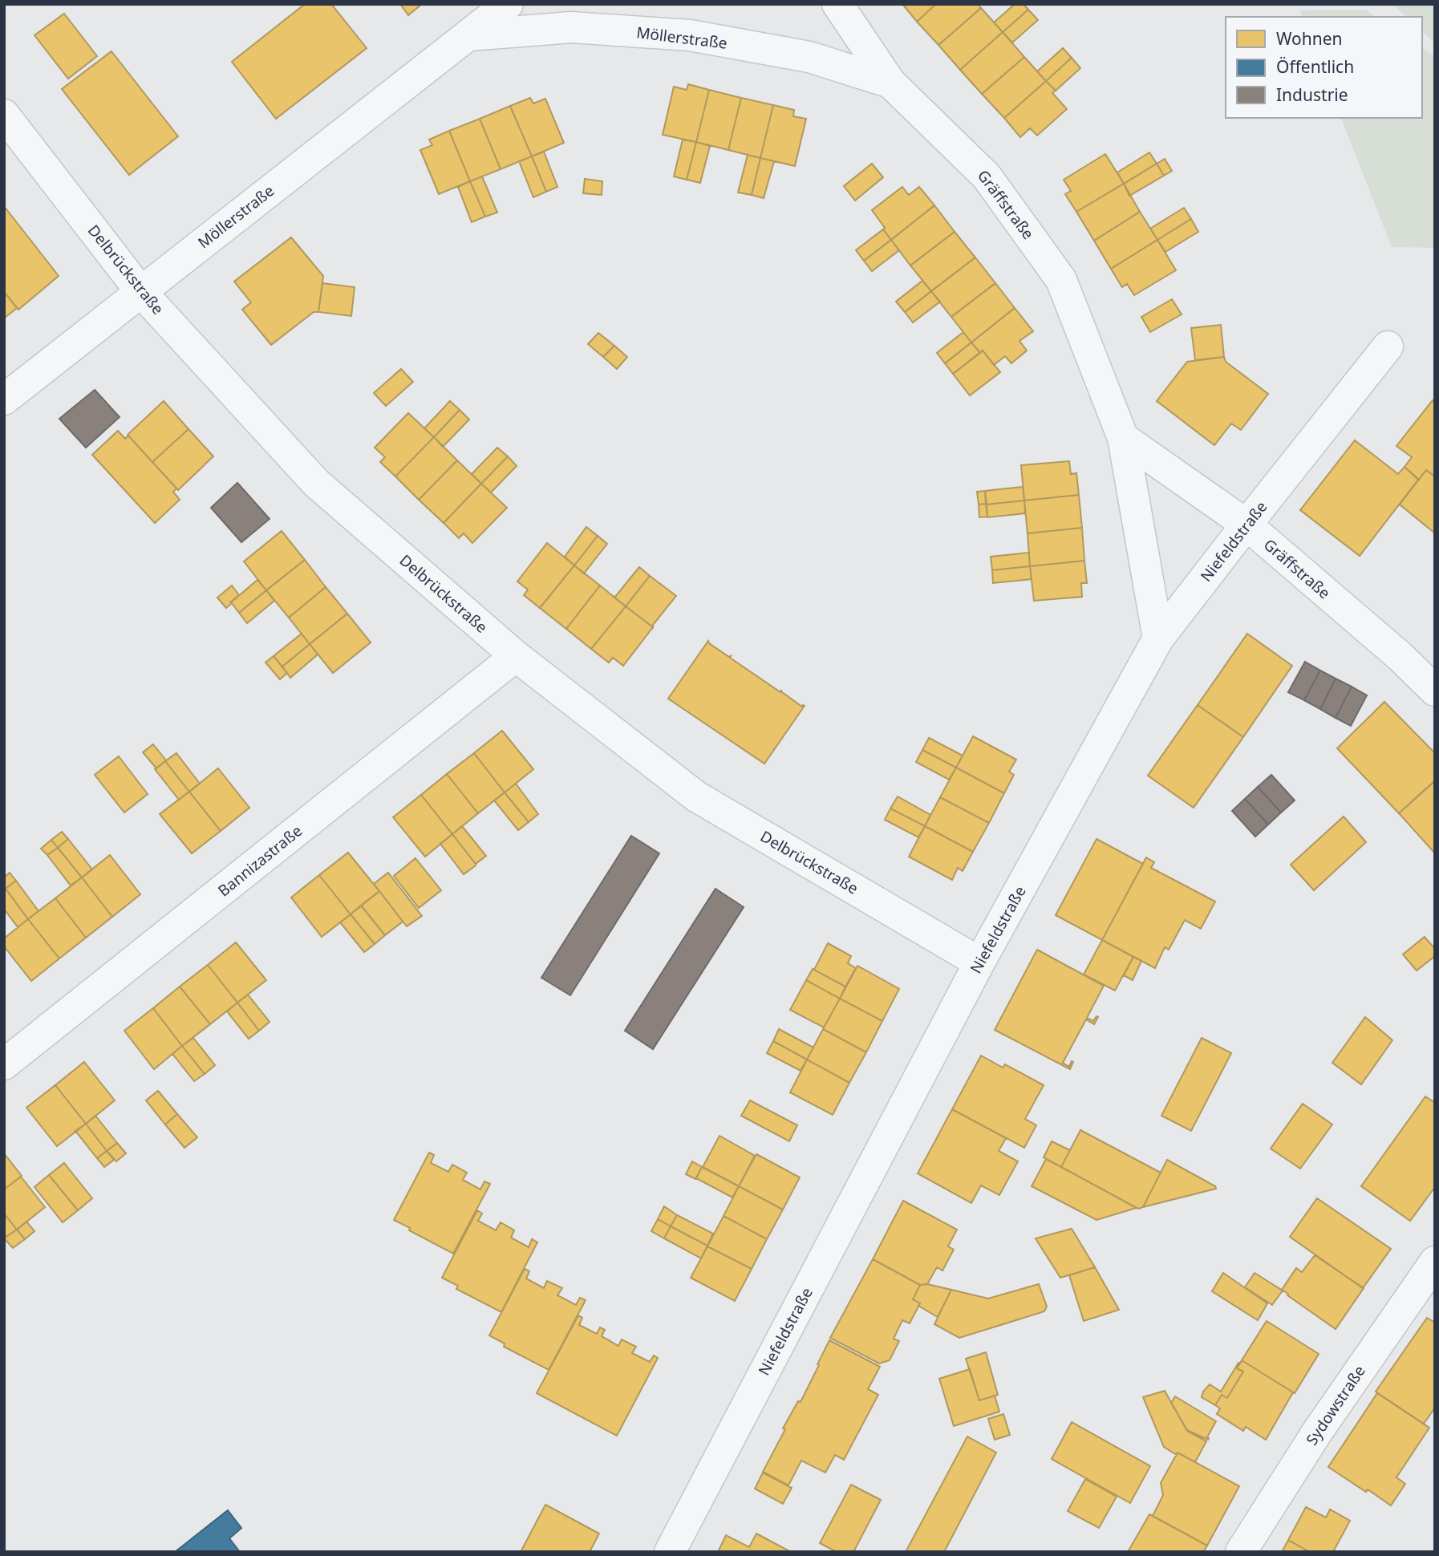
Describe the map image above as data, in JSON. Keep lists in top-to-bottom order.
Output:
{
  "streets": {
    "street": [
      "Möllerstraße",
      "Gräffstraße",
      "Delbrückstraße",
      "Niefeldstraße",
      "Bannizastraße",
      "Sydowstraße"
    ]
  },
  "crossings": [
    ["Möllerstraße", "Gräffstraße"],
    ["Möllerstraße", "Delbrückstraße"],
    ["Gräffstraße", "Niefeldstraße"],
    ["Delbrückstraße", "Niefeldstraße"],
    ["Delbrückstraße", "Bannizastraße"]
  ],
  "legend": ["Wohnen", "Öffentlich", "Industrie"]
}
